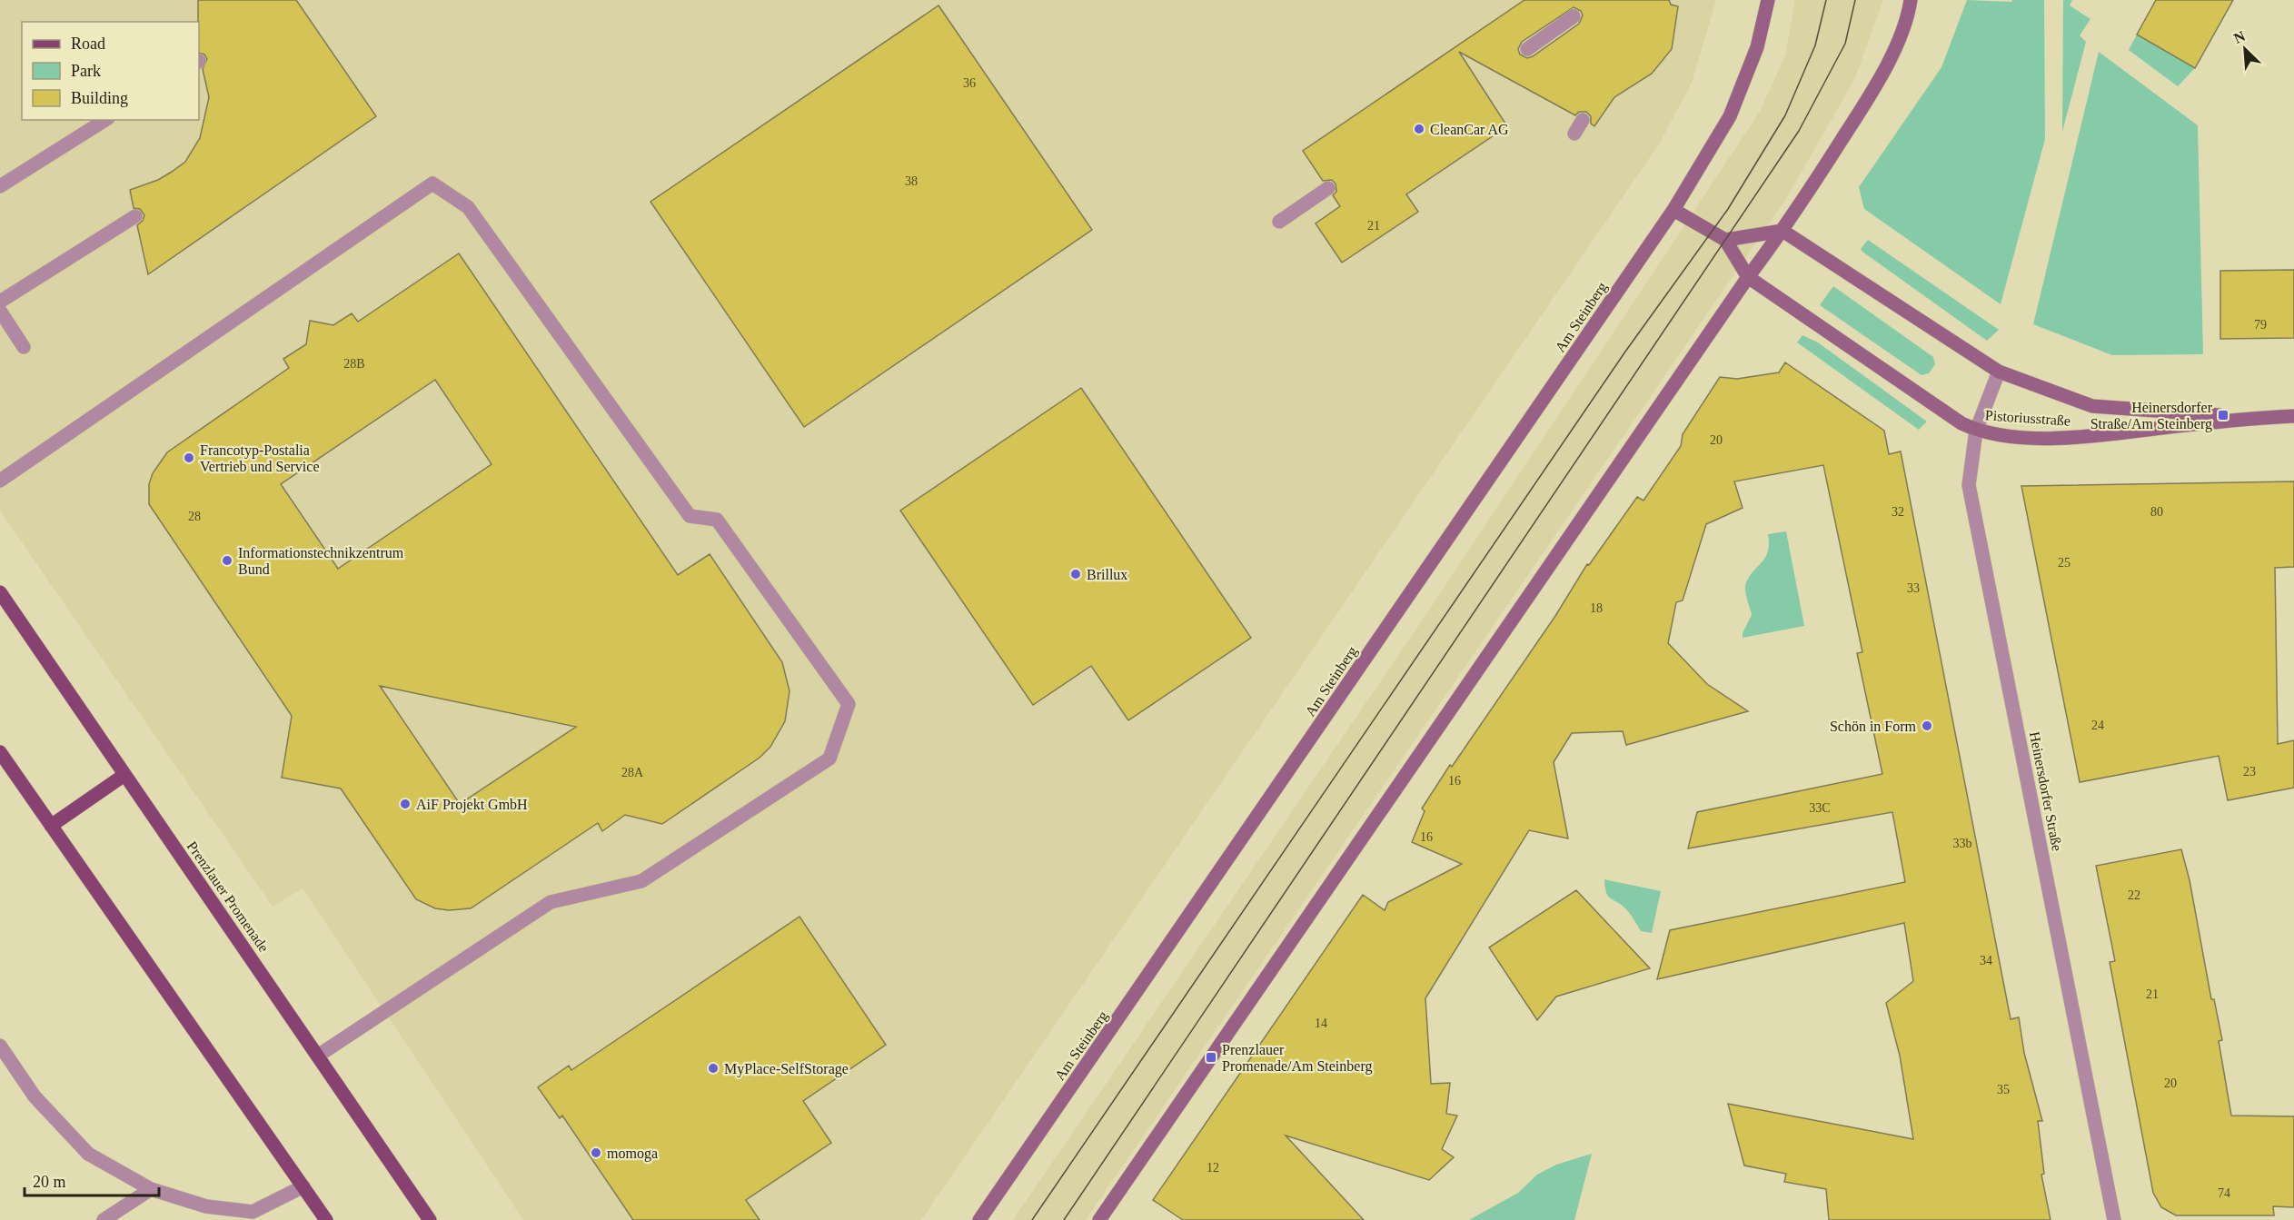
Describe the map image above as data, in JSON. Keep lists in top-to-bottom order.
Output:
{
  "streets": {
    "main road": ["Am Steinberg", "Pistoriusstraße", "Prenzlauer Promenade"],
    "street": ["Heinersdorfer Straße"]
  },
  "crossings": [
    ["Pistoriusstraße", "Heinersdorfer Straße"]
  ],
  "places": {
    "other": [
      "CleanCar AG",
      "Francotyp-Postalia Vertrieb und Service",
      "Informationstechnikzentrum Bund",
      "Brillux",
      "Schön in Form",
      "AiF Projekt GmbH",
      "MyPlace-SelfStorage",
      "momoga"
    ],
    "transit": ["Heinersdorfer Straße/Am Steinberg", "Prenzlauer Promenade/Am Steinberg"]
  },
  "house_numbers": [
    "36",
    "38",
    "21",
    "79",
    "28B",
    "20",
    "32",
    "80",
    "28",
    "25",
    "33",
    "18",
    "24",
    "23",
    "28A",
    "16",
    "33C",
    "16",
    "33b",
    "22",
    "34",
    "21",
    "14",
    "20",
    "35",
    "12",
    "74"
  ],
  "legend": ["Road", "Park", "Building"],
  "scale_bar": "20 m",
  "north": "top left"
}
